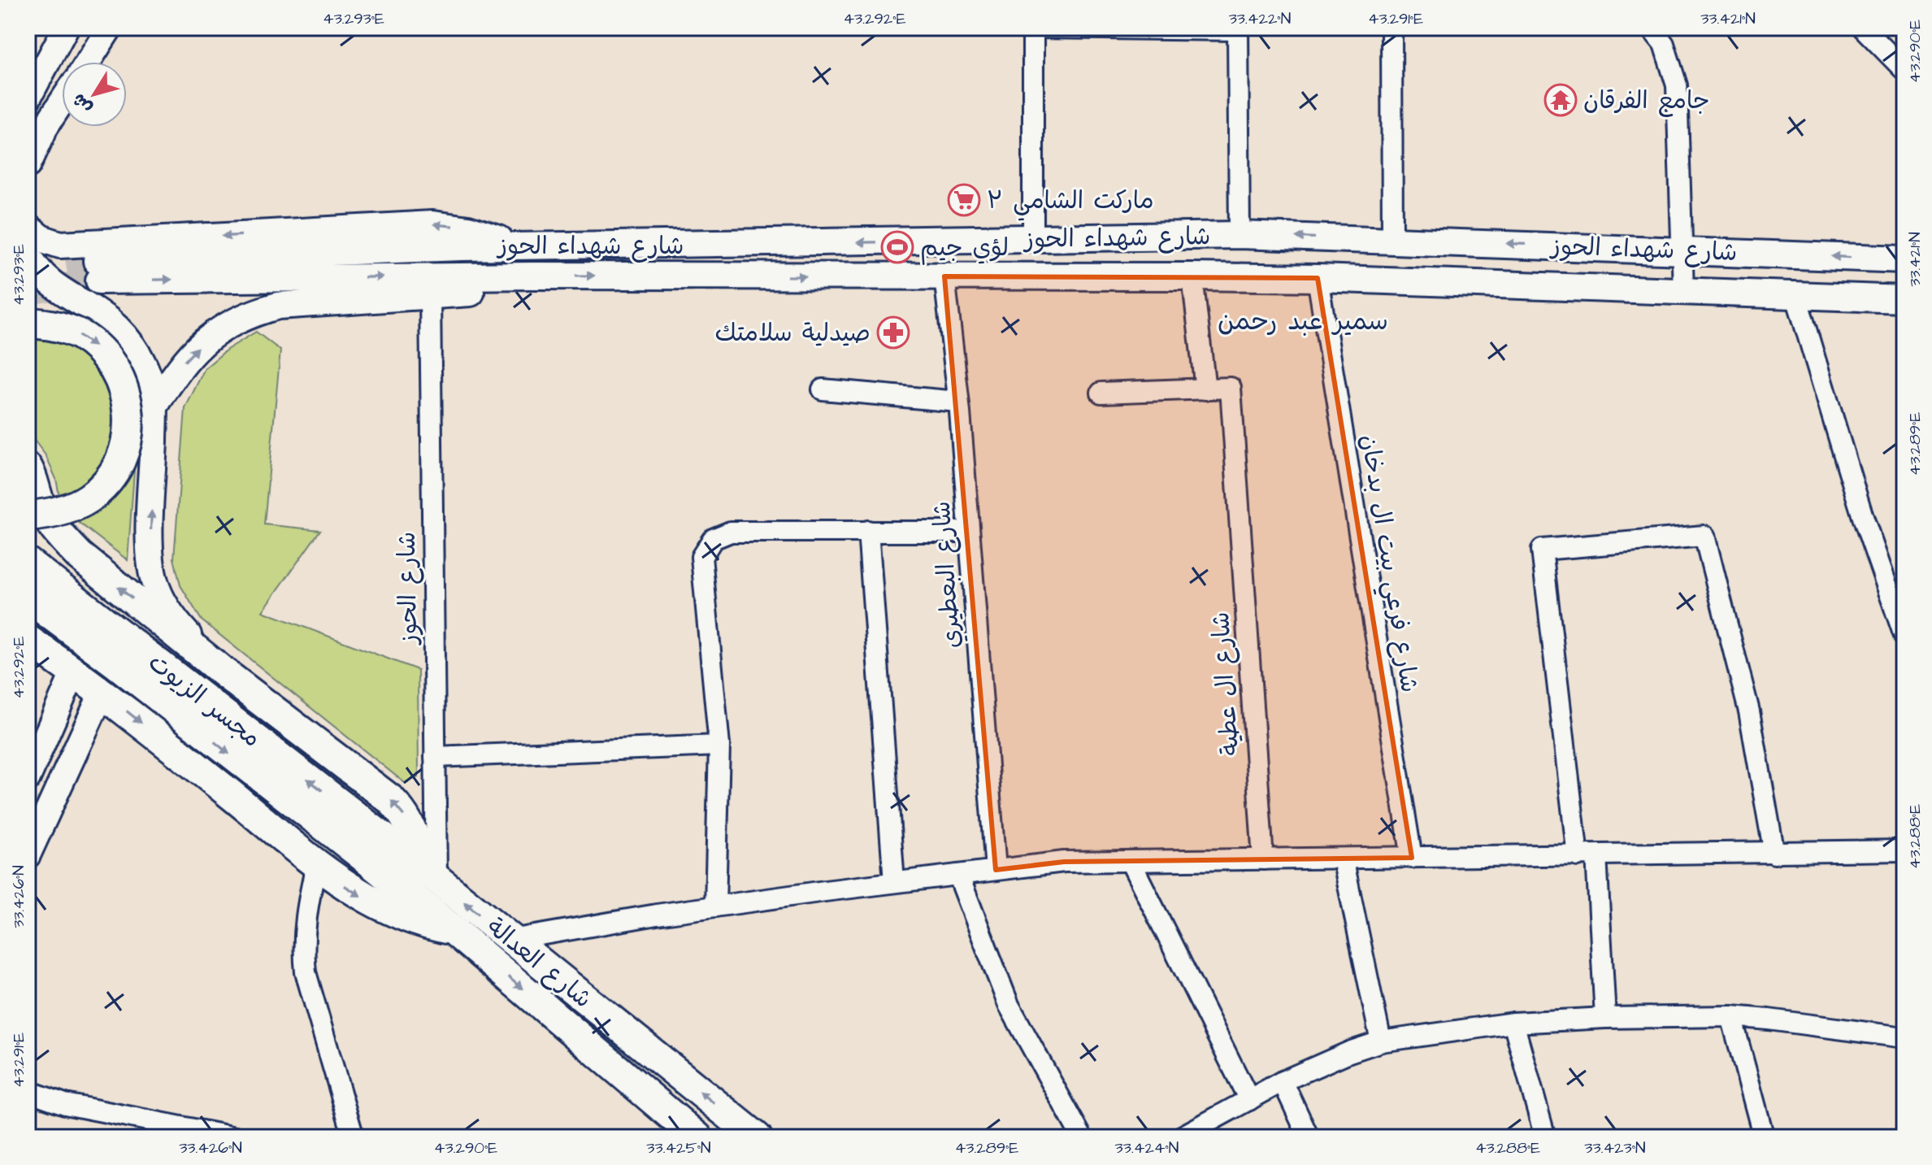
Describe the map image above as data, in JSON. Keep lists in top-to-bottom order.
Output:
{
  "streets": {
    "main road": ["شارع شهداء الحوز", "مجسر الزيوت", "شارع العدالة"],
    "street": [
      "شارع فرعي بيت ال بدخان",
      "شارع البعطيري",
      "شارع الحوز",
      "شارع ال عطية"
    ]
  },
  "crossings": [
    ["شارع شهداء الحوز", "شارع فرعي بيت ال بدخان"],
    ["شارع شهداء الحوز", "شارع البعطيري"],
    ["شارع الحوز", "شارع العدالة"],
    ["مجسر الزيوت", "شارع العدالة"]
  ],
  "districts": ["سمير عبد رحمن"],
  "places": {
    "temple": ["جامع الفرقان"],
    "supermarket": ["ماركت الشامي ٣"],
    "sports": ["لؤي جيم"],
    "pharmacy": ["صيدلية سلامتك"]
  },
  "north": "bottom left",
  "coordinates": [
    "43.293°E",
    "43.292°E",
    "33.422°N",
    "43.291°E",
    "33.421°N",
    "43.290°E",
    "43.289°E",
    "43.288°E",
    "33.426°N",
    "33.425°N",
    "33.424°N",
    "33.423°N"
  ]
}
